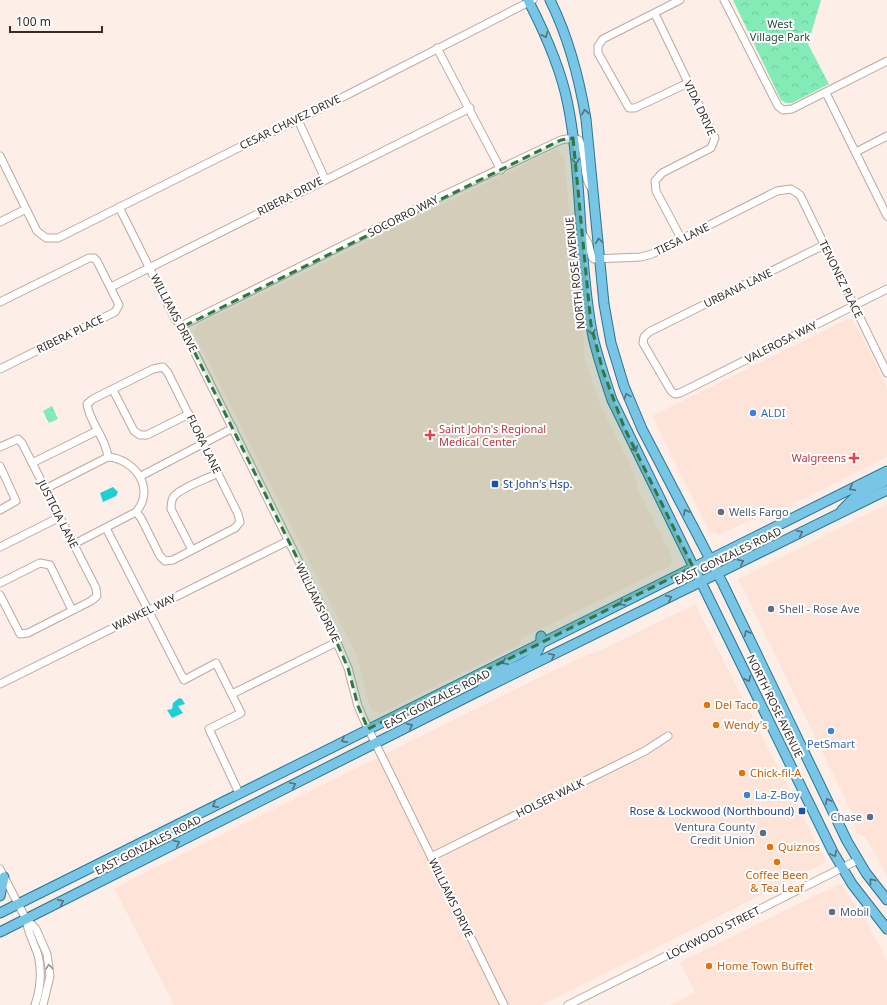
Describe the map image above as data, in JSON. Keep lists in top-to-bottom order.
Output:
{
  "streets": {
    "main road": ["NORTH ROSE AVENUE", "EAST GONZALES ROAD"],
    "street": [
      "VIDA DRIVE",
      "CESAR CHAVEZ DRIVE",
      "RIBERA DRIVE",
      "SOCORRO WAY",
      "TIESA LANE",
      "TENONEZ PLACE",
      "URBANA LANE",
      "WILLIAMS DRIVE",
      "RIBERA PLACE",
      "VALEROSA WAY",
      "FLORA LANE",
      "JUSTICIA LANE",
      "WANKEL WAY",
      "HOLSER WALK",
      "LOCKWOOD STREET"
    ]
  },
  "crossings": [
    ["VIDA DRIVE", "TIESA LANE"],
    ["CESAR CHAVEZ DRIVE", "NORTH ROSE AVENUE"],
    ["CESAR CHAVEZ DRIVE", "WILLIAMS DRIVE"],
    ["RIBERA DRIVE", "WILLIAMS DRIVE"],
    ["RIBERA DRIVE", "RIBERA PLACE"],
    ["SOCORRO WAY", "NORTH ROSE AVENUE"],
    ["SOCORRO WAY", "WILLIAMS DRIVE"],
    ["TIESA LANE", "NORTH ROSE AVENUE"],
    ["TIESA LANE", "TENONEZ PLACE"],
    ["NORTH ROSE AVENUE", "EAST GONZALES ROAD"],
    ["NORTH ROSE AVENUE", "LOCKWOOD STREET"],
    ["TENONEZ PLACE", "URBANA LANE"],
    ["TENONEZ PLACE", "VALEROSA WAY"],
    ["URBANA LANE", "VALEROSA WAY"],
    ["WILLIAMS DRIVE", "EAST GONZALES ROAD"],
    ["WILLIAMS DRIVE", "WANKEL WAY"],
    ["WILLIAMS DRIVE", "HOLSER WALK"]
  ],
  "parks": ["West Village Park"],
  "places": {
    "other": [
      "ALDI",
      "Wells Fargo",
      "Shell - Rose Ave",
      "Del Taco",
      "Wendy's",
      "PetSmart",
      "Chick-fil-A",
      "La-Z-Boy",
      "Chase",
      "Ventura County Credit Union",
      "Quiznos",
      "Coffee Been & Tea Leaf",
      "Mobil",
      "Home Town Buffet"
    ],
    "health": ["Saint John's Regional Medical Center", "Walgreens"],
    "transit": ["St John's Hsp.", "Rose & Lockwood (Northbound)"]
  },
  "scale_bar": "100 m"
}
